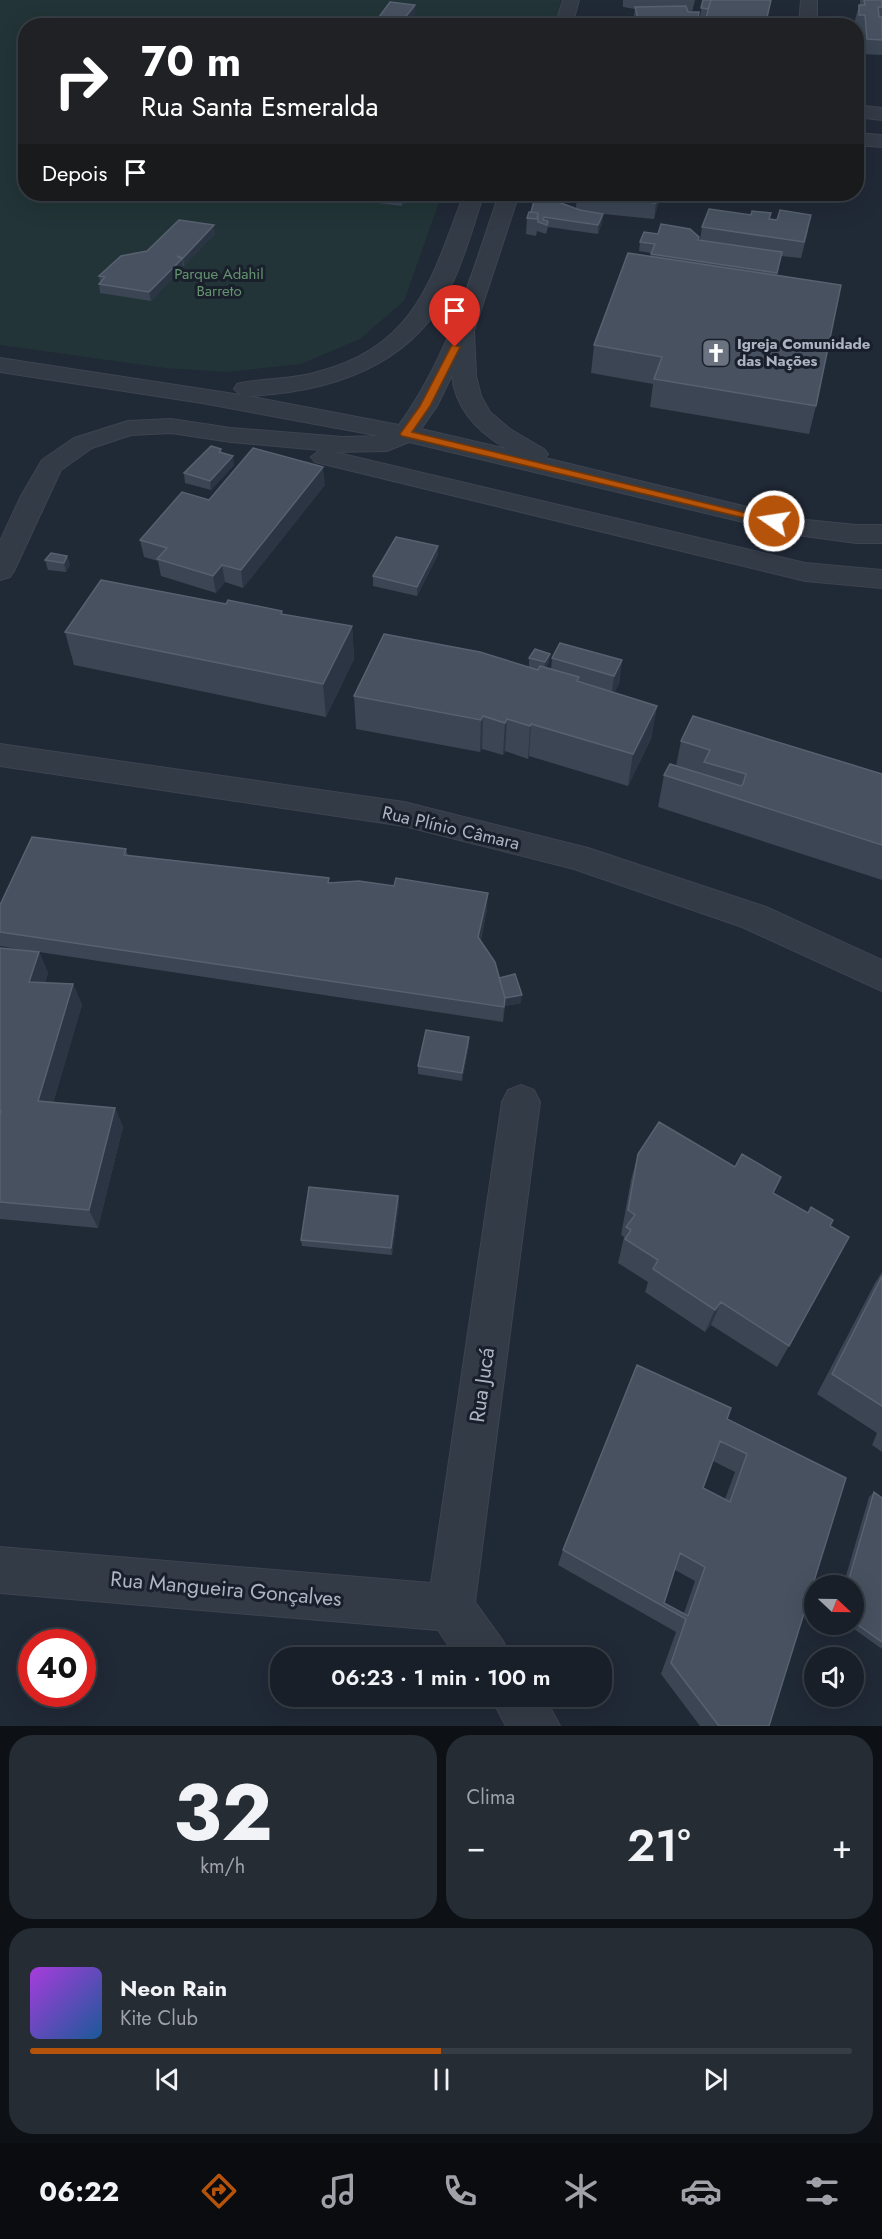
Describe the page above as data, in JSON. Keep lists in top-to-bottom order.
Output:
{
  "streets": {
    "street": ["Rua Plínio Câmara", "Rua Jucá", "Rua Mangueira Gonçalves"]
  },
  "crossings": [
    ["Rua Jucá", "Rua Mangueira Gonçalves"]
  ],
  "parks": ["Parque Adahil Barreto"],
  "places": {
    "church": ["Igreja Comunidade das Nações"]
  },
  "north": "right",
  "page": {
    "turn": ["70 m", "Rua Santa Esmeralda"],
    "then": "Depois",
    "limit": "40",
    "trip": "06:23 · 1 min · 100 m",
    "tile": [
      ["32", "km/h"],
      "Clima"
    ],
    "heat": ["−", "21°", "+"],
    "song": ["Neon Rain", "Kite Club"],
    "tabs": "06:22"
  }
}
